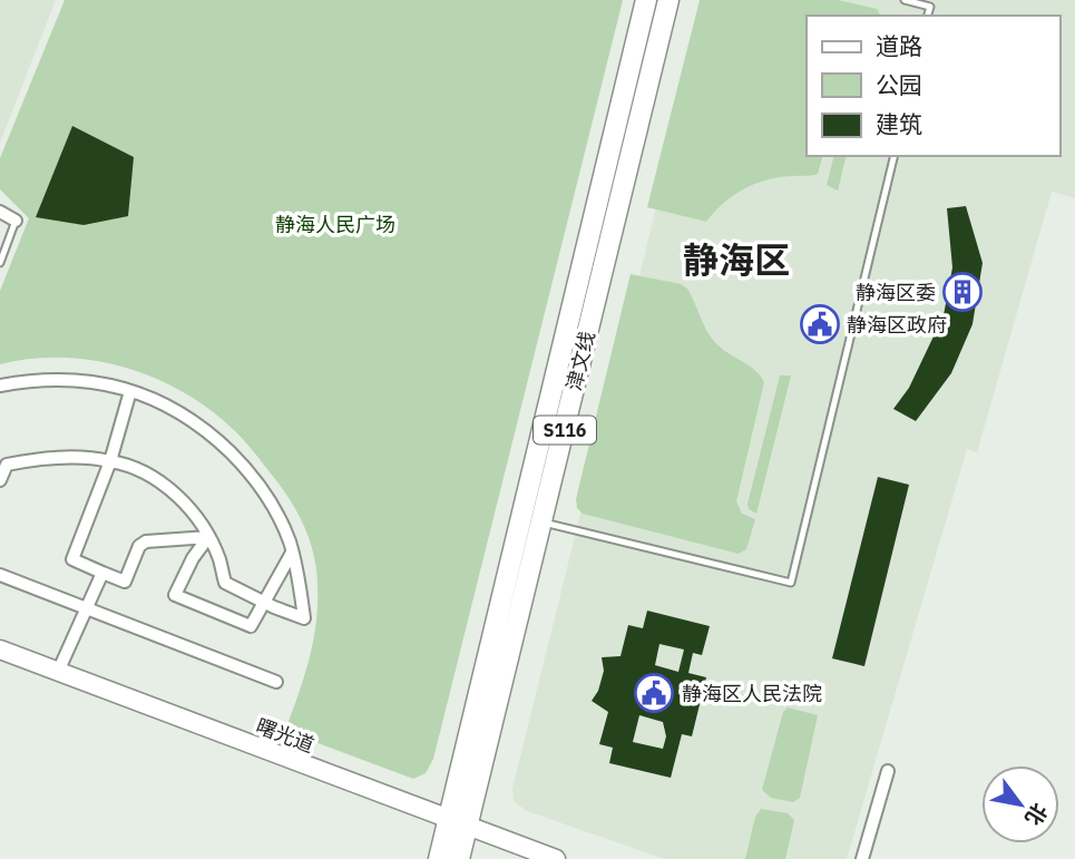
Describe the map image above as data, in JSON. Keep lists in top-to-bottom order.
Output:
{
  "streets": {
    "main road": ["津文线", "S116"],
    "street": ["曙光道"]
  },
  "crossings": [
    ["津文线", "曙光道"]
  ],
  "districts": ["静海区"],
  "parks": ["静海人民广场"],
  "places": {
    "building": ["静海区委"],
    "public building": ["静海区政府", "静海区人民法院"]
  },
  "legend": ["道路", "公园", "建筑"],
  "north": "bottom right"
}
